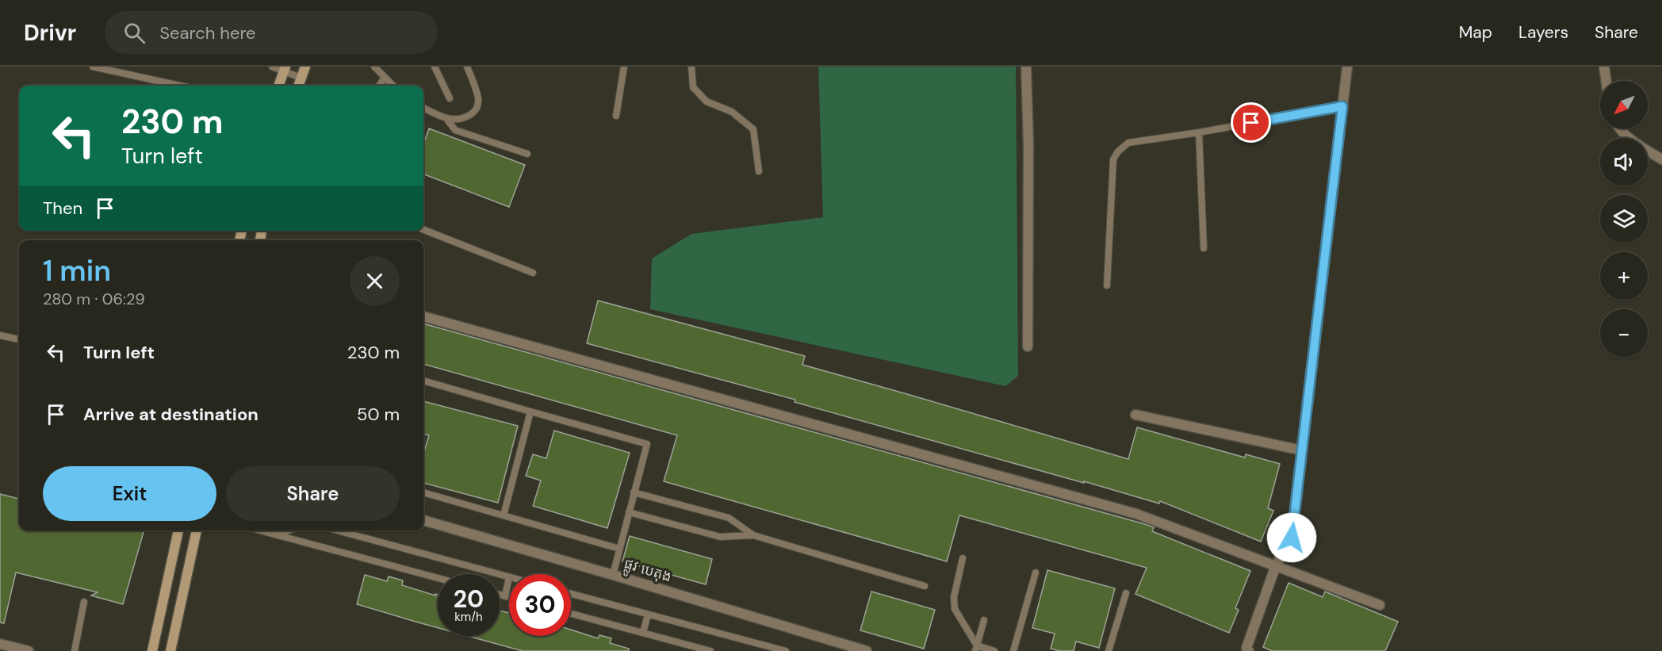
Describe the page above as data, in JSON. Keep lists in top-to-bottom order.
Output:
{
  "streets": {
    "street": ["ផ្លូវ បេតុង"]
  },
  "north": "bottom left",
  "page": {
    "header": "Drivr",
    "search": "Search here",
    "nav": ["Map", "Layers", "Share"],
    "map_buttons": ["+", "−"],
    "turn": ["230 m", "Turn left"],
    "then": "Then",
    "heading": ["1 min", "280 m · 06:29"],
    "list": [
      {
        "name": "Turn left",
        "value": "230 m"
      },
      {
        "name": "Arrive at destination",
        "value": "50 m"
      }
    ],
    "buttons": ["Exit", "Share"],
    "speed": "20 km/h",
    "limit": "30"
  }
}
